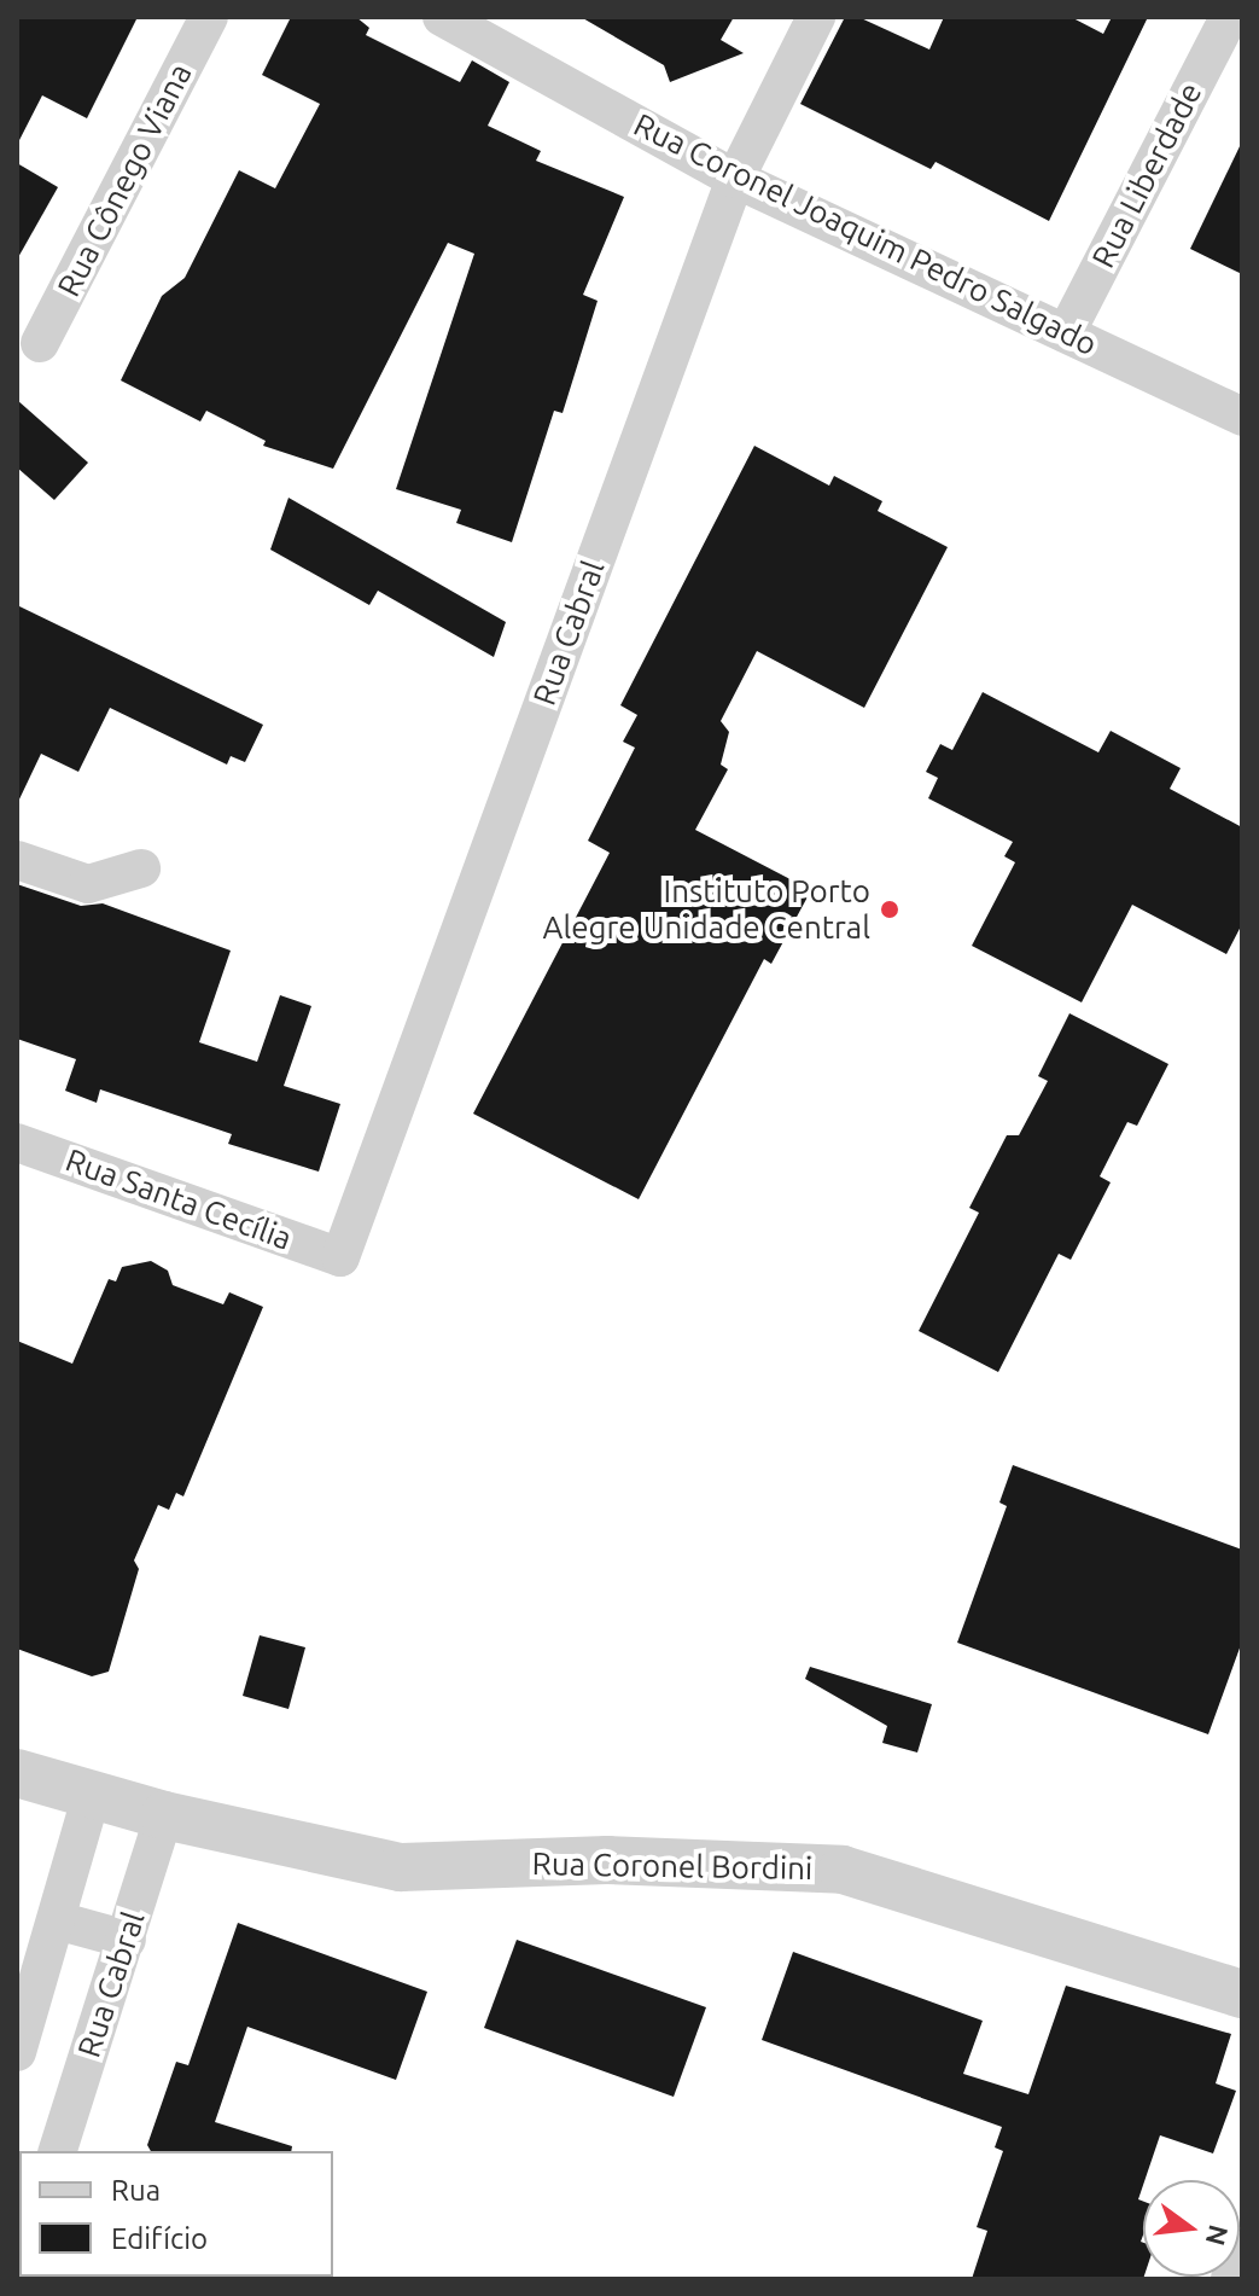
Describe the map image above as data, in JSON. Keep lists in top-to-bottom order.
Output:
{
  "streets": {
    "street": [
      "Rua Liberdade",
      "Rua Cônego Viana",
      "Rua Coronel Joaquim Pedro Salgado",
      "Rua Cabral",
      "Rua Santa Cecília",
      "Rua Coronel Bordini"
    ]
  },
  "crossings": [
    ["Rua Liberdade", "Rua Coronel Joaquim Pedro Salgado"],
    ["Rua Coronel Joaquim Pedro Salgado", "Rua Cabral"],
    ["Rua Cabral", "Rua Santa Cecília"],
    ["Rua Cabral", "Rua Coronel Bordini"]
  ],
  "places": ["Instituto Porto Alegre Unidade Central"],
  "legend": ["Rua", "Edifício"],
  "north": "right"
}
